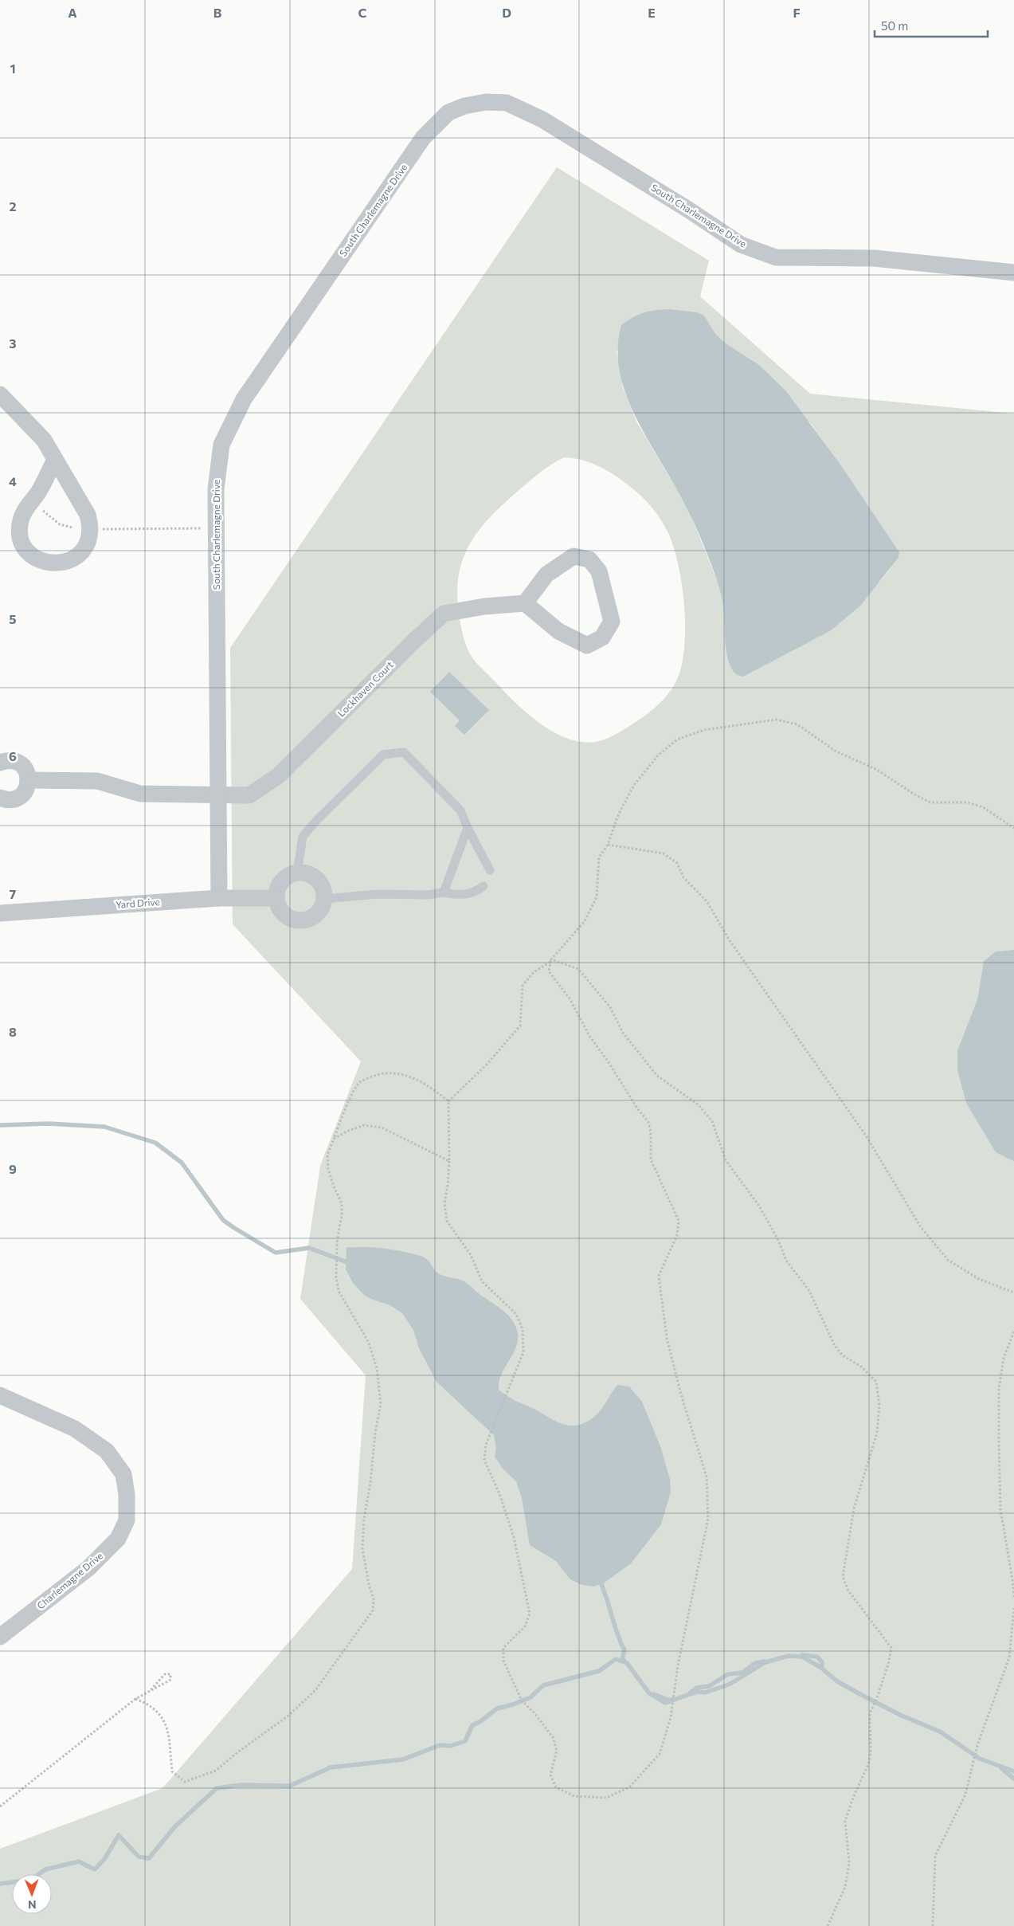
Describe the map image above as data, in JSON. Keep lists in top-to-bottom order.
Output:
{
  "streets": {
    "street": [
      "South Charlemagne Drive",
      "Lockhaven Court",
      "Yard Drive",
      "Charlemagne Drive"
    ]
  },
  "crossings": [
    ["South Charlemagne Drive", "Lockhaven Court"],
    ["South Charlemagne Drive", "Yard Drive"]
  ],
  "scale_bar": "50 m",
  "north": "bottom",
  "grid": {
    "columns": [
      "A",
      "B",
      "C",
      "D",
      "E",
      "F"
    ],
    "rows": [
      "1",
      "2",
      "3",
      "4",
      "5",
      "6",
      "7",
      "8",
      "9"
    ]
  }
}
